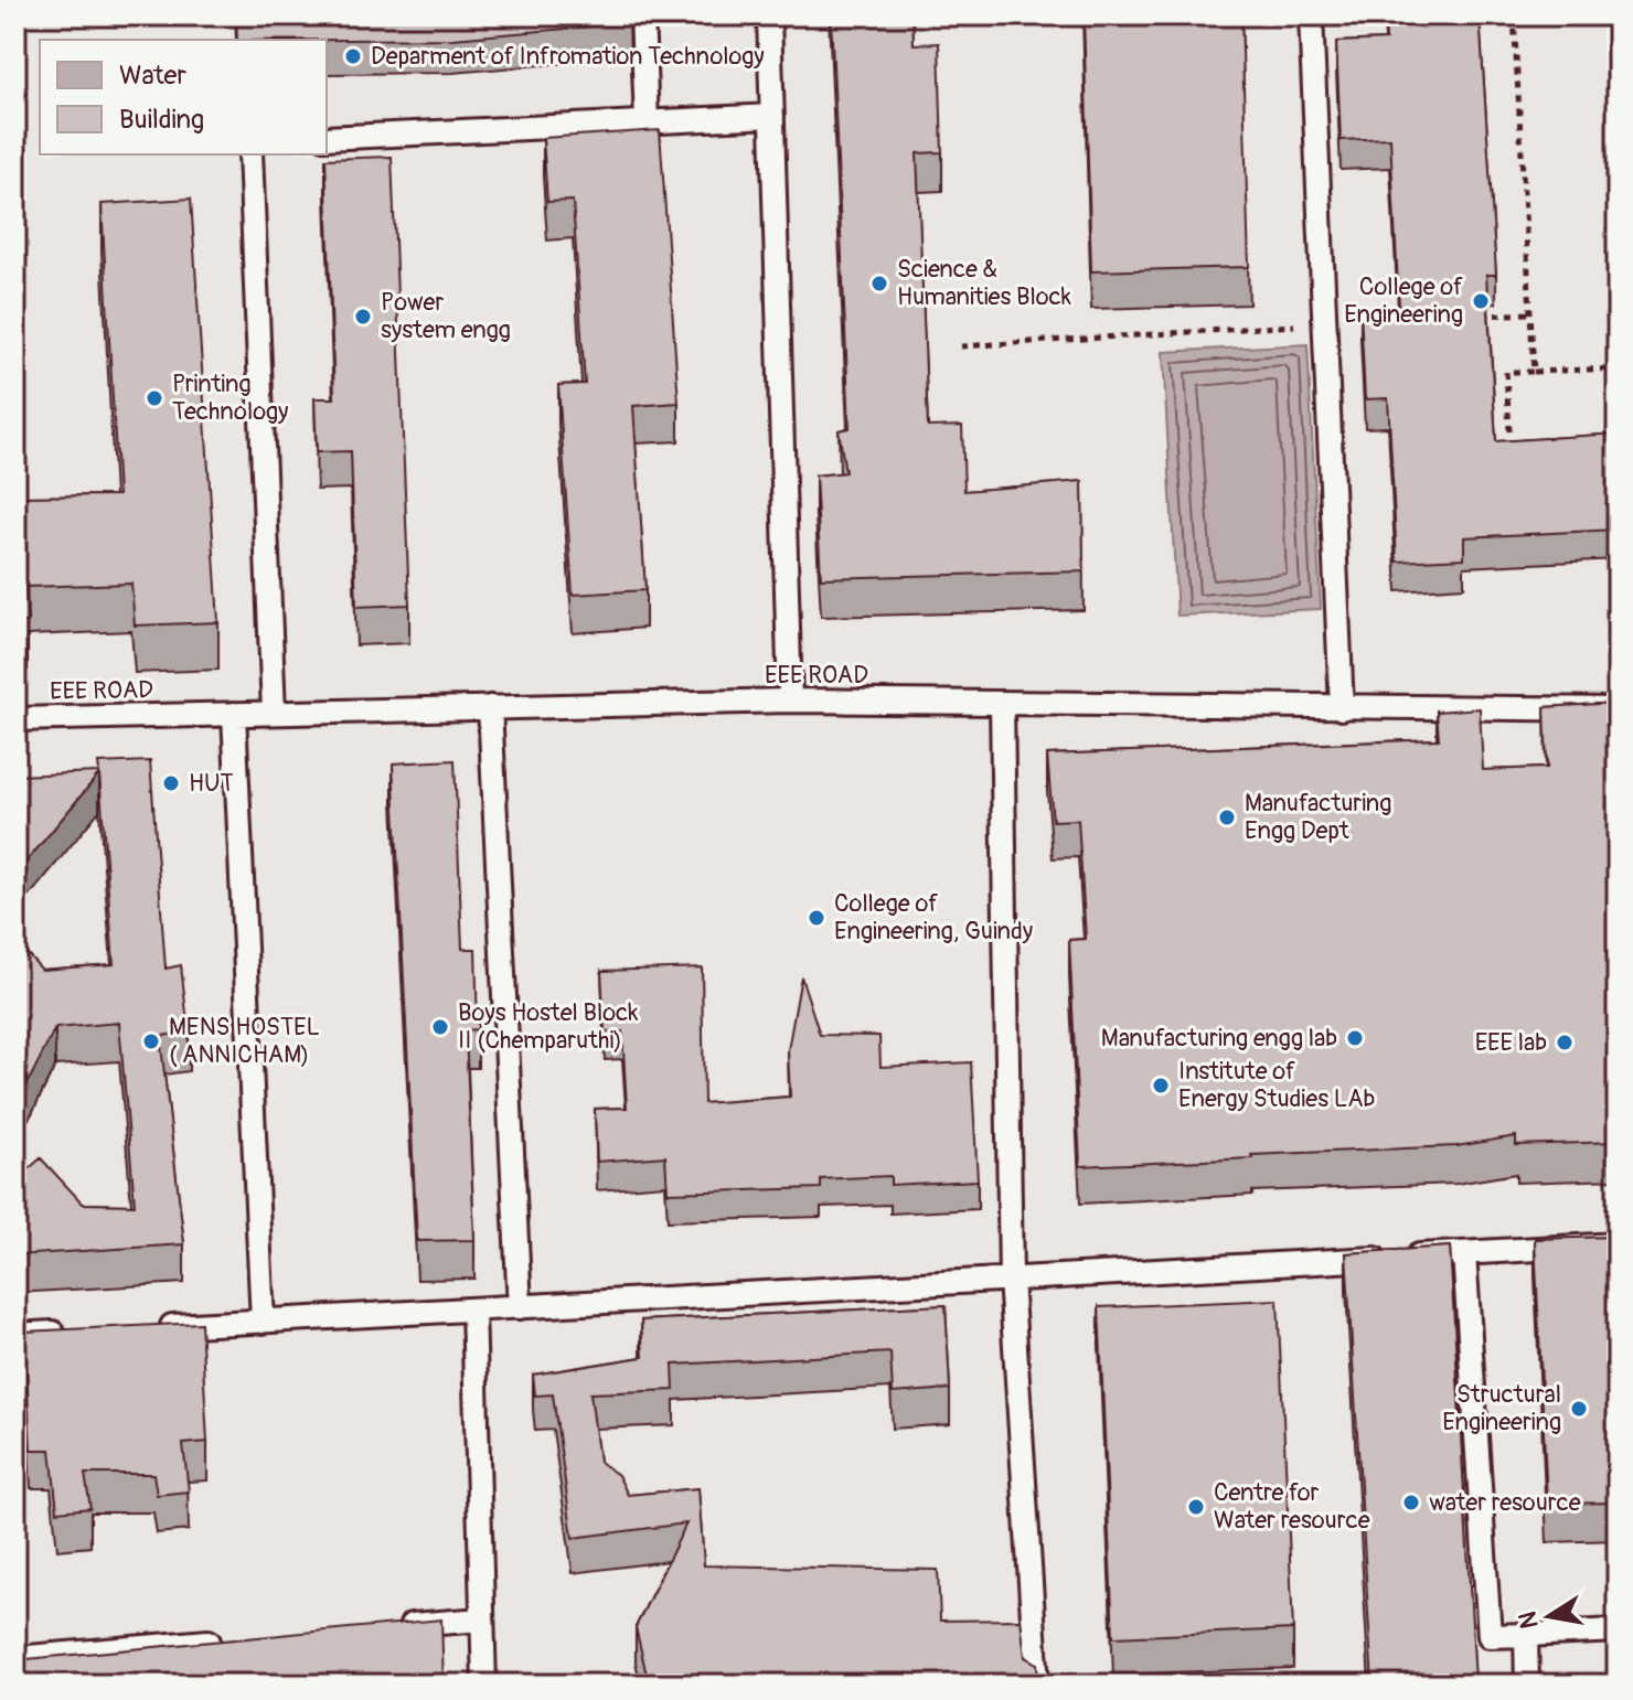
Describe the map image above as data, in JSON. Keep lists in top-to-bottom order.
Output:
{
  "streets": {
    "lane": ["EEE ROAD"]
  },
  "places": [
    "Deparment of Infromation Technology",
    "Science & Humanities Block",
    "College of Engineering",
    "Power system engg",
    "Printing Technology",
    "HUT",
    "Manufacturing Engg Dept",
    "College of Engineering, Guindy",
    "Boys Hostel Block II (Chemparuthi)",
    "Manufacturing engg lab",
    "MENS HOSTEL ( ANNICHAM)",
    "EEE lab",
    "Institute of Energy Studies LAb",
    "Structural Engineering",
    "water resource",
    "Centre for Water resource"
  ],
  "legend": ["Water", "Building"],
  "north": "left"
}
